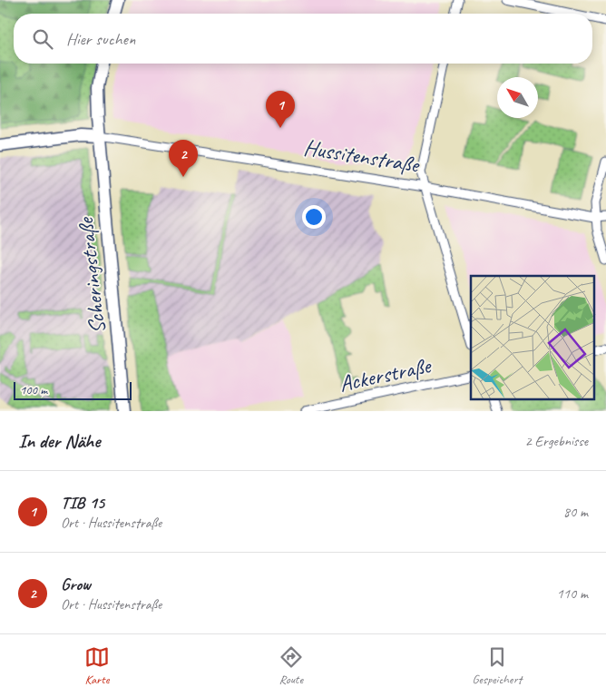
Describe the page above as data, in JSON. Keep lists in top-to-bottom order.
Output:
{
  "streets": {
    "street": ["Hussitenstraße", "Scheringstraße", "Ackerstraße"]
  },
  "crossings": [
    ["Hussitenstraße", "Scheringstraße"]
  ],
  "scale_bar": "100 m",
  "north": "top left",
  "page": {
    "search": "Hier suchen",
    "pins": ["1", "2"],
    "scale": "100 m",
    "heading": ["In der Nähe", "2 Ergebnisse"],
    "list": [
      {
        "mark": "1",
        "name": "TIB 15",
        "note": "Ort · Hussitenstraße",
        "value": "80 m"
      },
      {
        "mark": "2",
        "name": "Grow",
        "note": "Ort · Hussitenstraße",
        "value": "110 m"
      }
    ],
    "nav": ["Karte", "Route", "Gespeichert"]
  }
}
